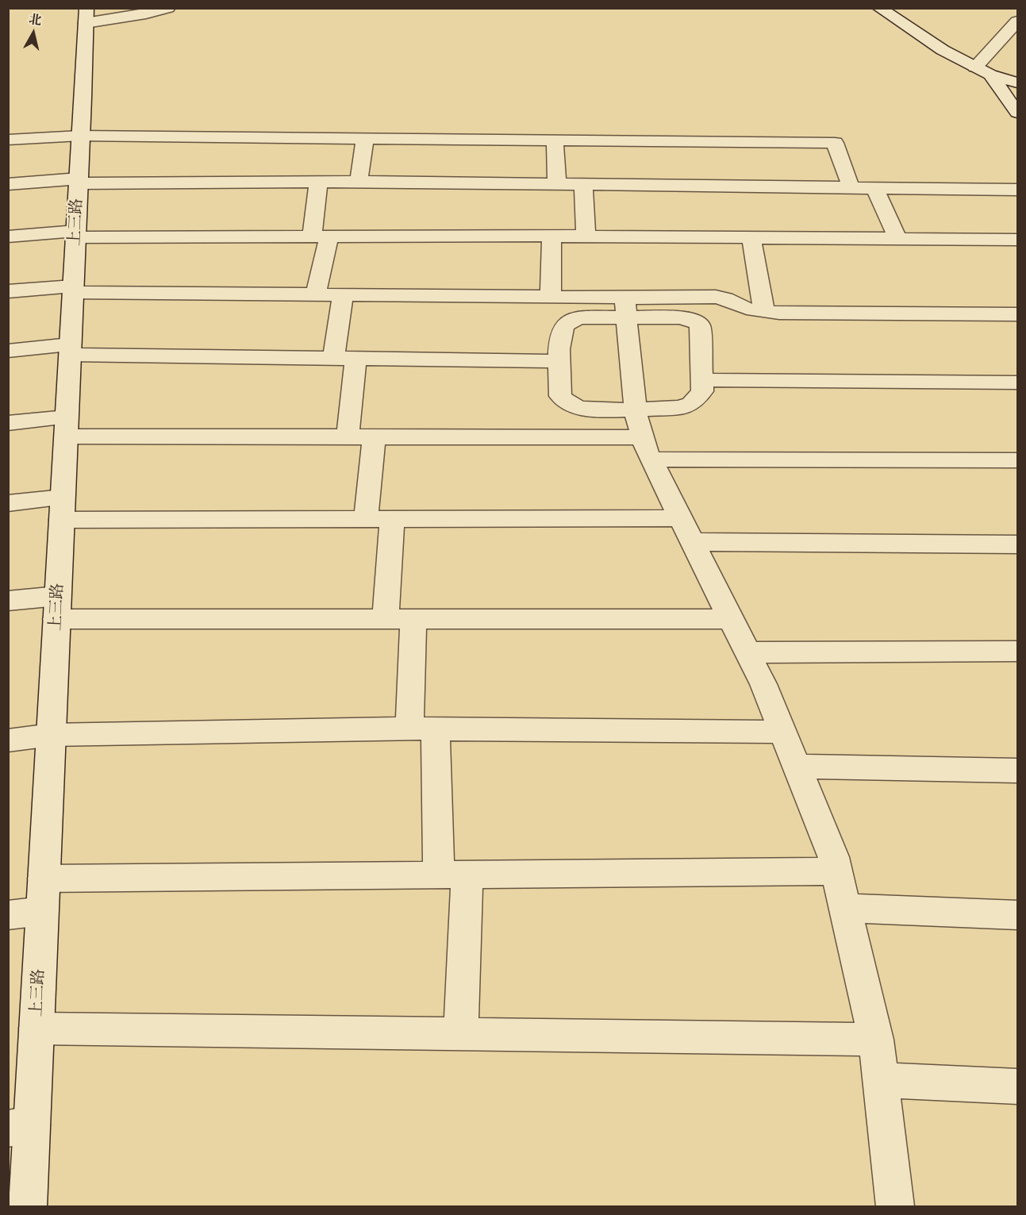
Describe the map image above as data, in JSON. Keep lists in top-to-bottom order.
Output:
{
  "streets": {
    "street": ["上三路"]
  },
  "north": "top"
}
